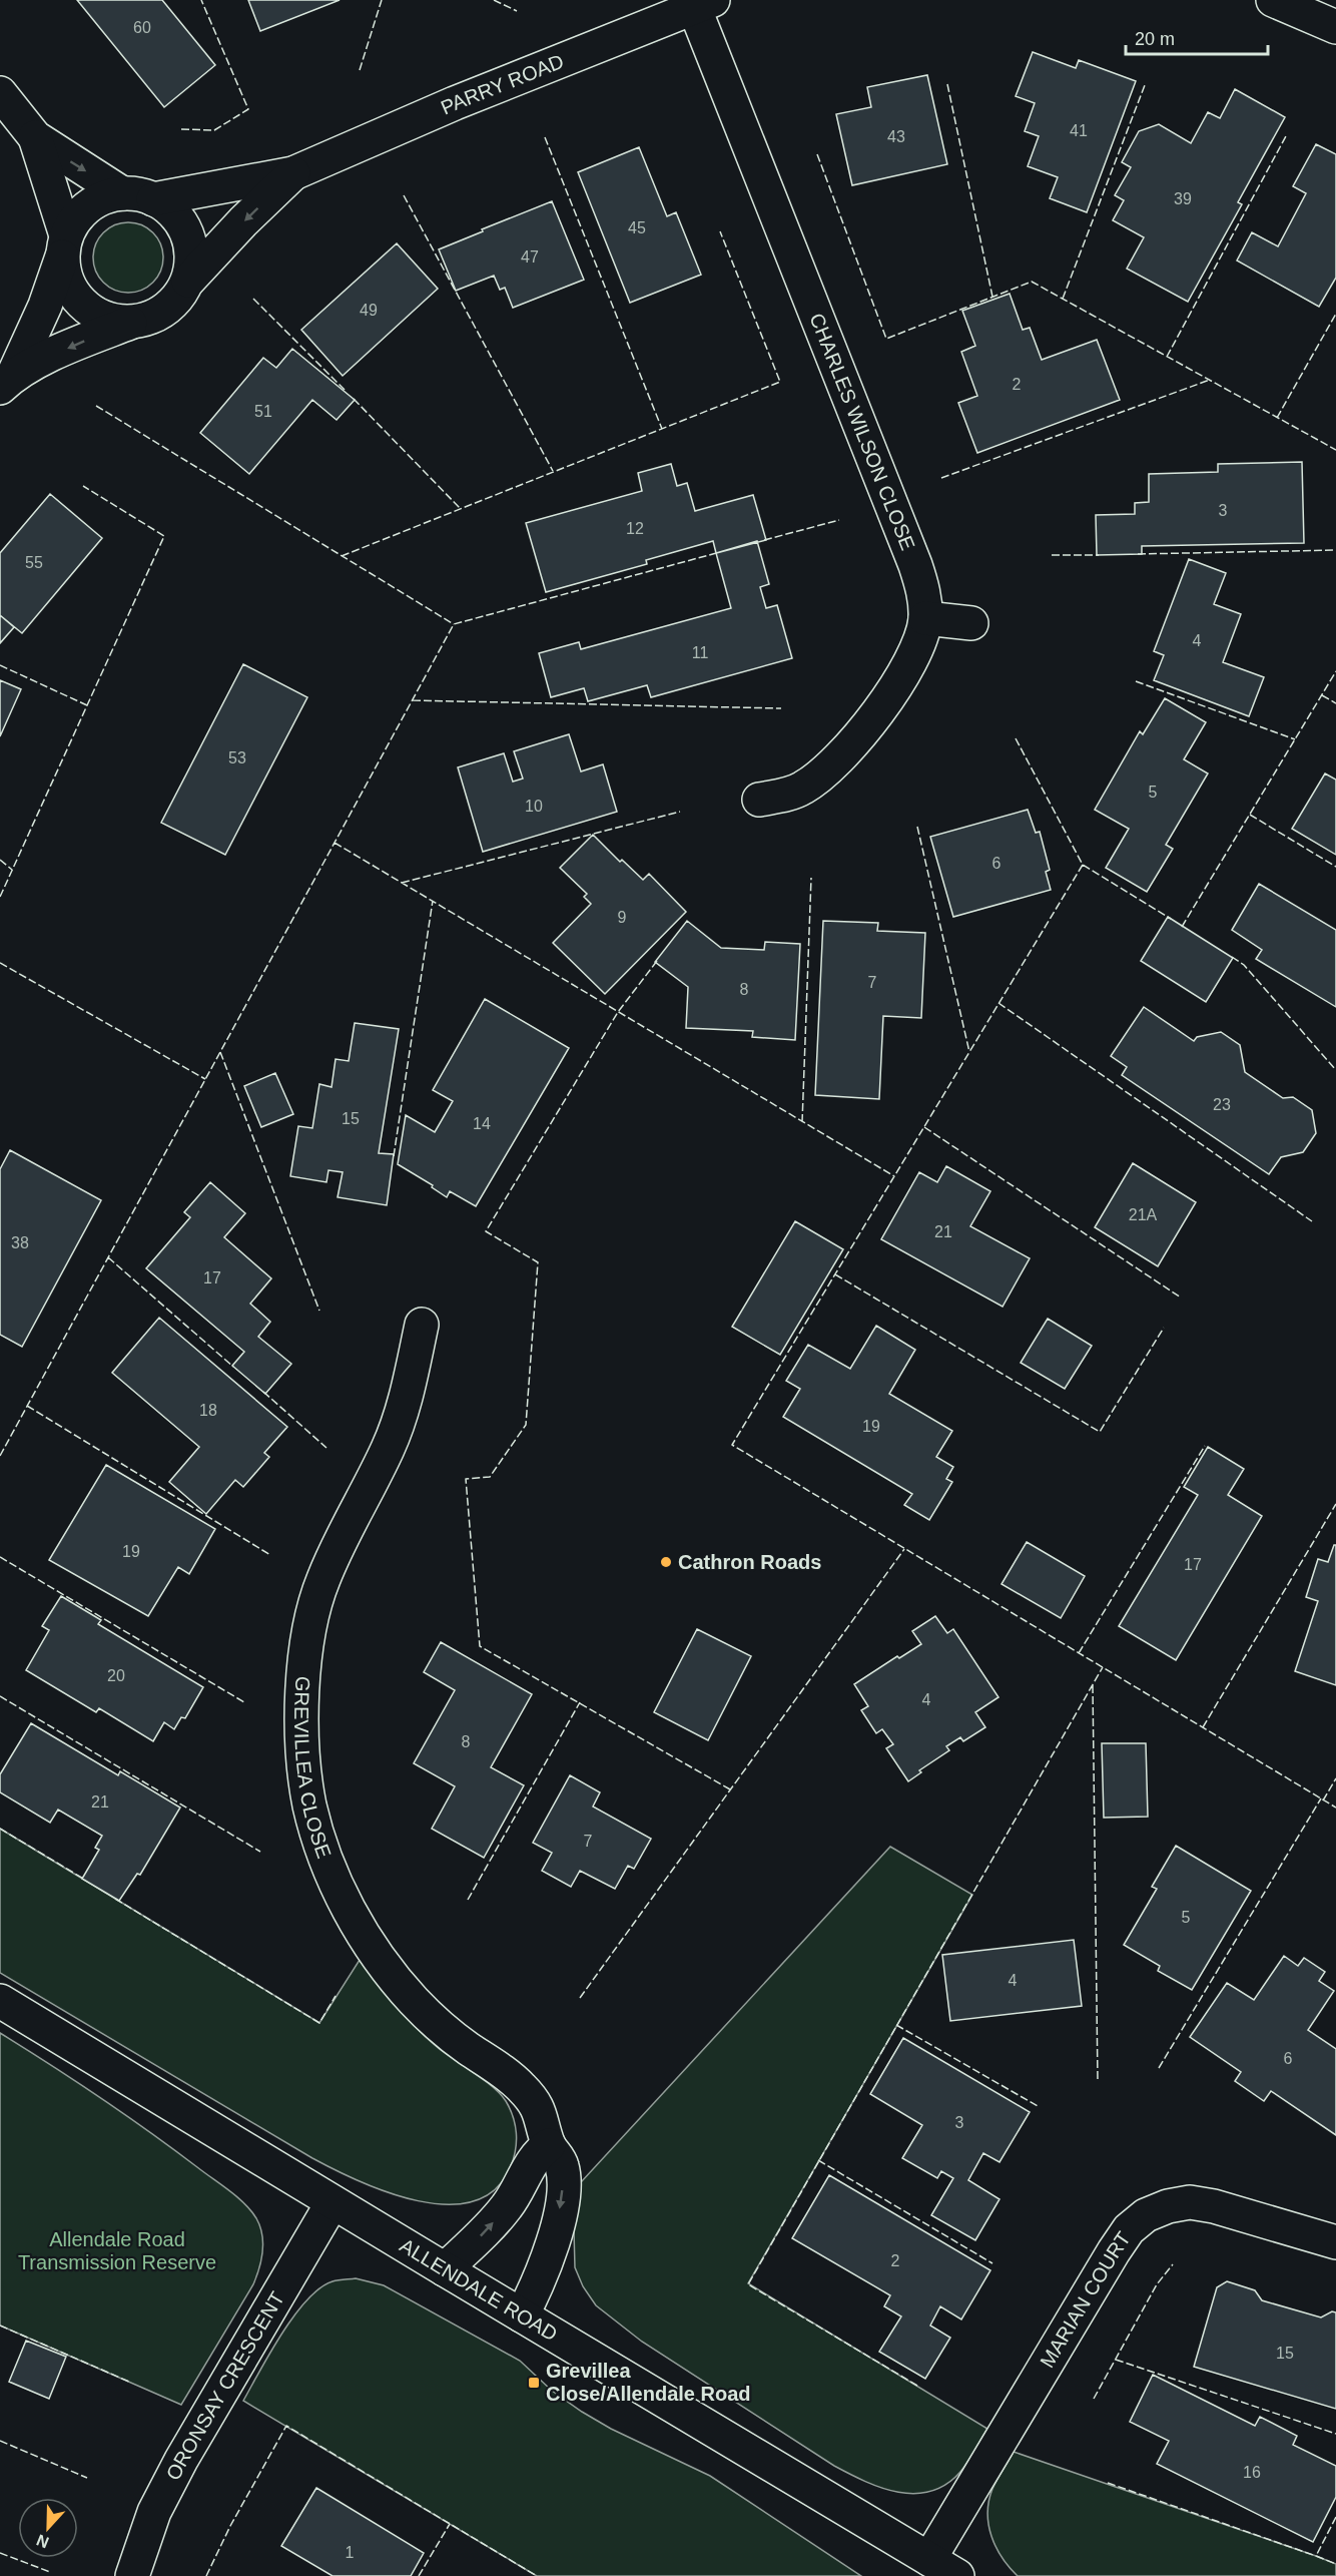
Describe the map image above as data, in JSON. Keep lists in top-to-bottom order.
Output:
{
  "streets": {
    "street": [
      "PARRY ROAD",
      "CHARLES WILSON CLOSE",
      "GREVILLEA CLOSE",
      "ALLENDALE ROAD",
      "MARIAN COURT",
      "ORONSAY CRESCENT"
    ]
  },
  "crossings": [
    ["PARRY ROAD", "CHARLES WILSON CLOSE"],
    ["GREVILLEA CLOSE", "ALLENDALE ROAD"],
    ["ALLENDALE ROAD", "MARIAN COURT"],
    ["ALLENDALE ROAD", "ORONSAY CRESCENT"]
  ],
  "parks": ["Allendale Road Transmission Reserve"],
  "places": {
    "other": ["Cathron Roads"],
    "transit": ["Grevillea Close/Allendale Road"]
  },
  "house_numbers": [
    "60",
    "41",
    "43",
    "39",
    "45",
    "47",
    "49",
    "2",
    "51",
    "3",
    "12",
    "55",
    "4",
    "11",
    "53",
    "5",
    "10",
    "6",
    "9",
    "7",
    "8",
    "23",
    "15",
    "14",
    "21A",
    "21",
    "38",
    "17",
    "18",
    "19",
    "19",
    "17",
    "20",
    "4",
    "8",
    "21",
    "7",
    "5",
    "4",
    "6",
    "3",
    "2",
    "15",
    "16",
    "1"
  ],
  "scale_bar": "20 m",
  "north": "bottom"
}
